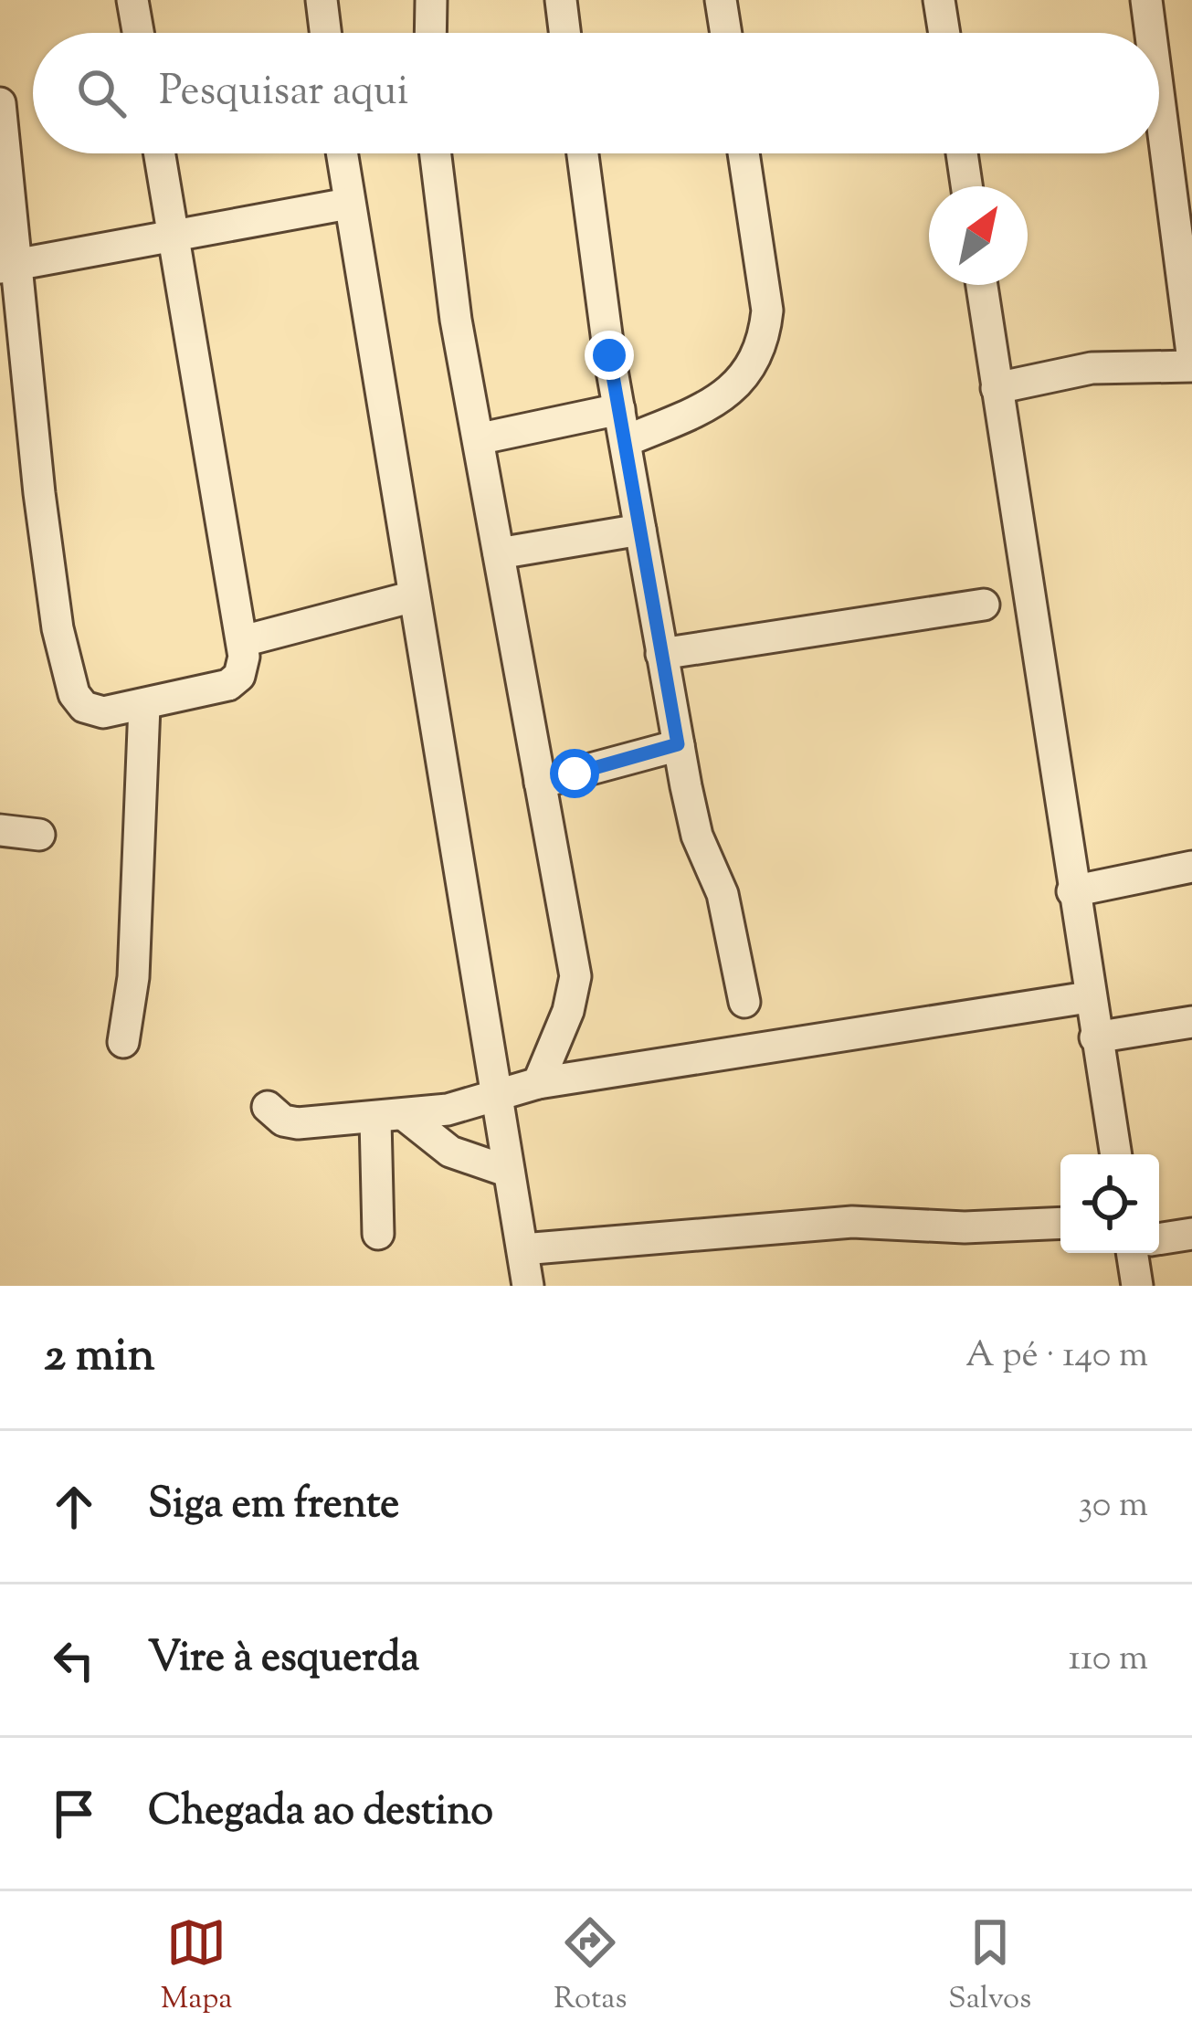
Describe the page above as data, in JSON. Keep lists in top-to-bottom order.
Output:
{
  "north": "top right",
  "page": {
    "search": "Pesquisar aqui",
    "heading": ["2 min", "A pé · 140 m"],
    "list": [
      ["Siga em frente", "30 m"],
      ["Vire à esquerda", "110 m"],
      "Chegada ao destino"
    ],
    "nav": ["Mapa", "Rotas", "Salvos"]
  }
}
